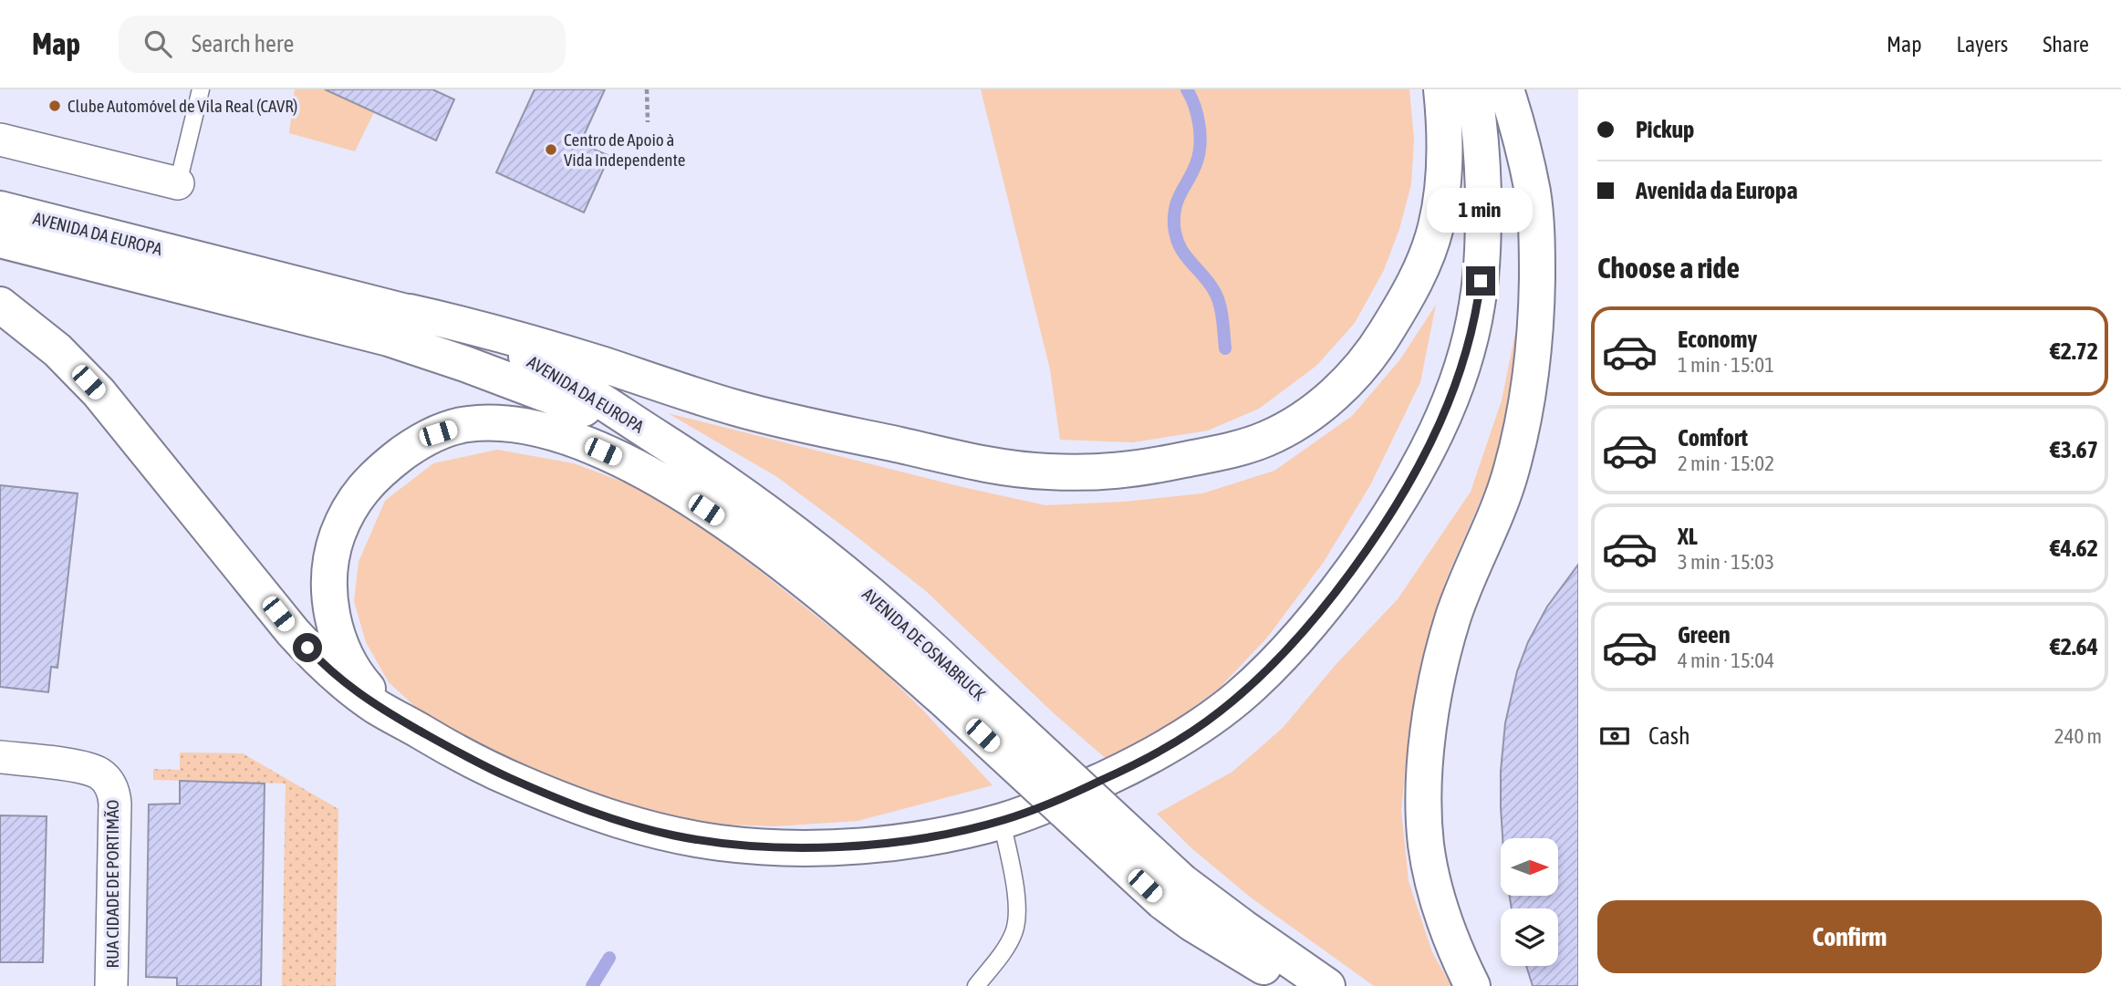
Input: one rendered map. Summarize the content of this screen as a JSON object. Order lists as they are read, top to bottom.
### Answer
{
  "streets": {
    "main road": ["AVENIDA DA EUROPA", "AVENIDA DE OSNABRUCK"],
    "street": ["RUA CIDADE DE PORTIMÃO"]
  },
  "crossings": [
    ["AVENIDA DA EUROPA", "AVENIDA DE OSNABRUCK"]
  ],
  "places": ["Clube Automóvel de Vila Real (CAVR)", "Centro de Apoio à Vida Independente"],
  "north": "right",
  "page": {
    "header": "Map",
    "search": "Search here",
    "nav": ["Map", "Layers", "Share"],
    "banner": ["Pickup", "Avenida da Europa"],
    "bubble": "1 min",
    "heading": "Choose a ride",
    "list": [
      {
        "name": "Economy",
        "note": "1 min · 15:01",
        "value": "€2.72"
      },
      {
        "name": "Comfort",
        "note": "2 min · 15:02",
        "value": "€3.67"
      },
      {
        "name": "XL",
        "note": "3 min · 15:03",
        "value": "€4.62"
      },
      {
        "name": "Green",
        "note": "4 min · 15:04",
        "value": "€2.64"
      }
    ],
    "pay": ["Cash", "240 m"],
    "buttons": "Confirm"
  }
}
